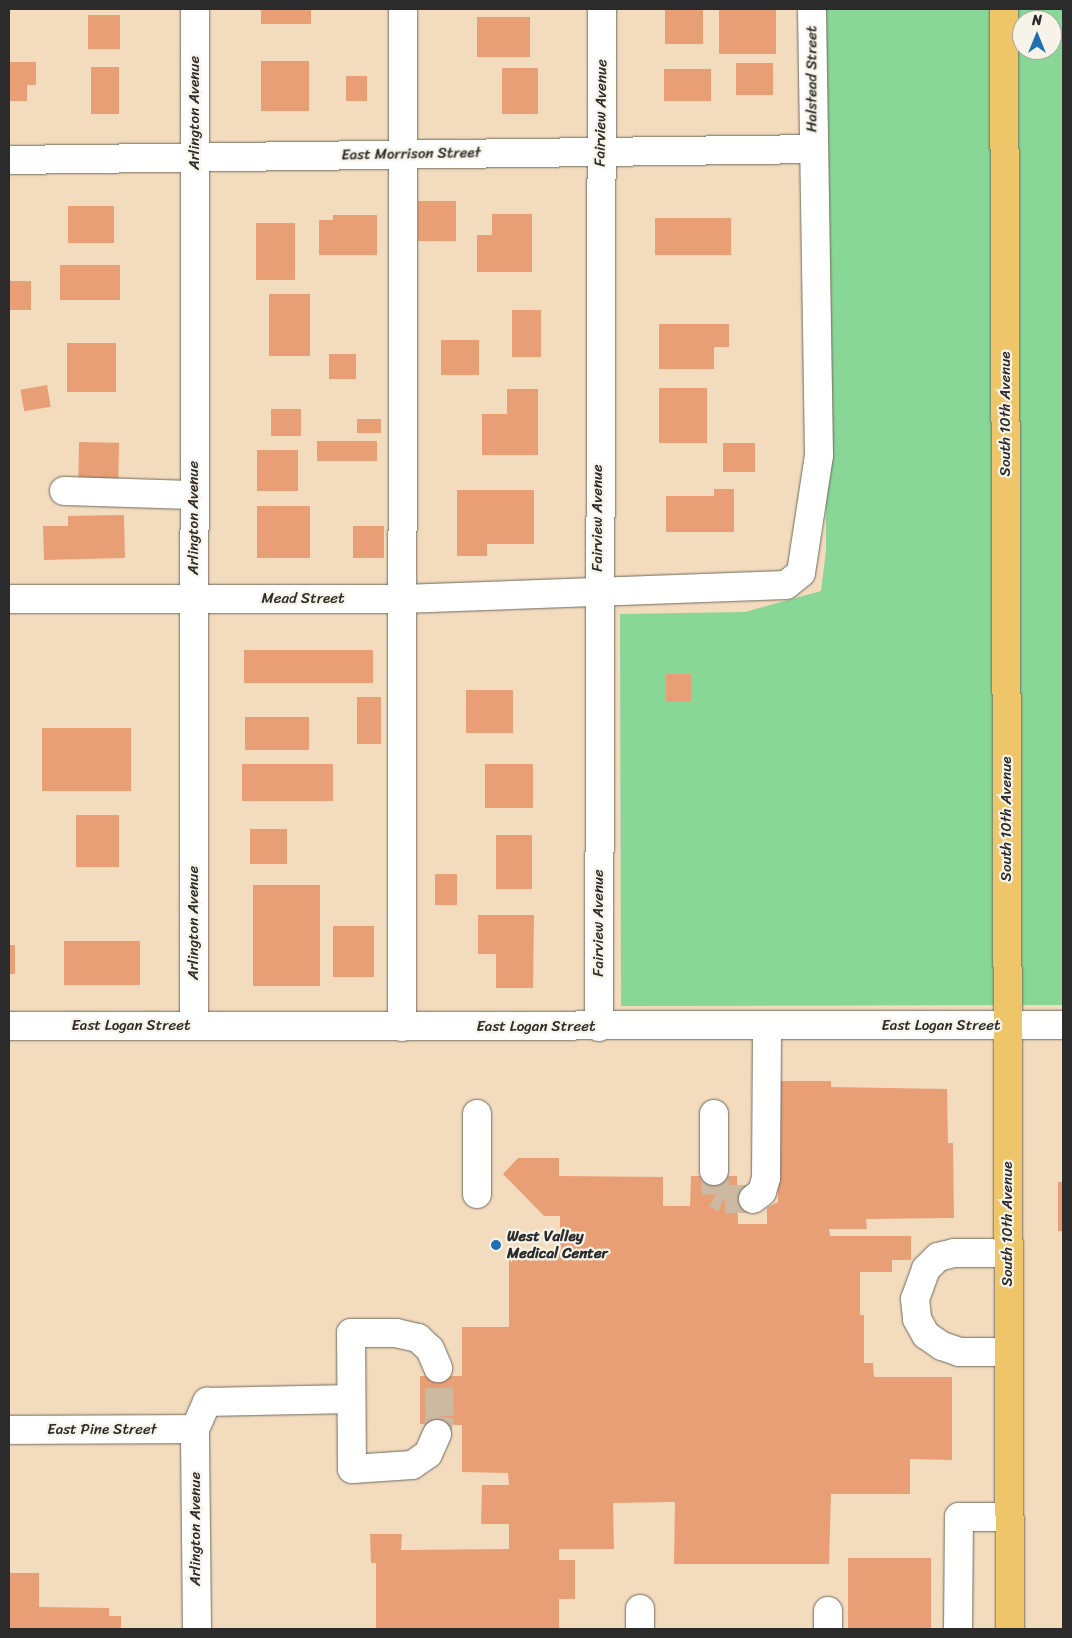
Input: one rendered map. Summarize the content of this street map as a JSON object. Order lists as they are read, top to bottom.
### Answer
{
  "streets": {
    "main road": ["South 10th Avenue"],
    "street": [
      "Halstead Street",
      "Arlington Avenue",
      "Fairview Avenue",
      "East Morrison Street",
      "Mead Street",
      "East Logan Street",
      "East Pine Street"
    ]
  },
  "crossings": [
    ["Halstead Street", "Fairview Avenue"],
    ["Halstead Street", "East Morrison Street"],
    ["Halstead Street", "Mead Street"],
    ["Arlington Avenue", "East Morrison Street"],
    ["Arlington Avenue", "Mead Street"],
    ["Arlington Avenue", "East Logan Street"],
    ["Arlington Avenue", "East Pine Street"],
    ["Fairview Avenue", "East Morrison Street"],
    ["Fairview Avenue", "Mead Street"],
    ["Fairview Avenue", "East Logan Street"],
    ["South 10th Avenue", "East Logan Street"]
  ],
  "places": ["West Valley Medical Center"],
  "north": "top"
}
